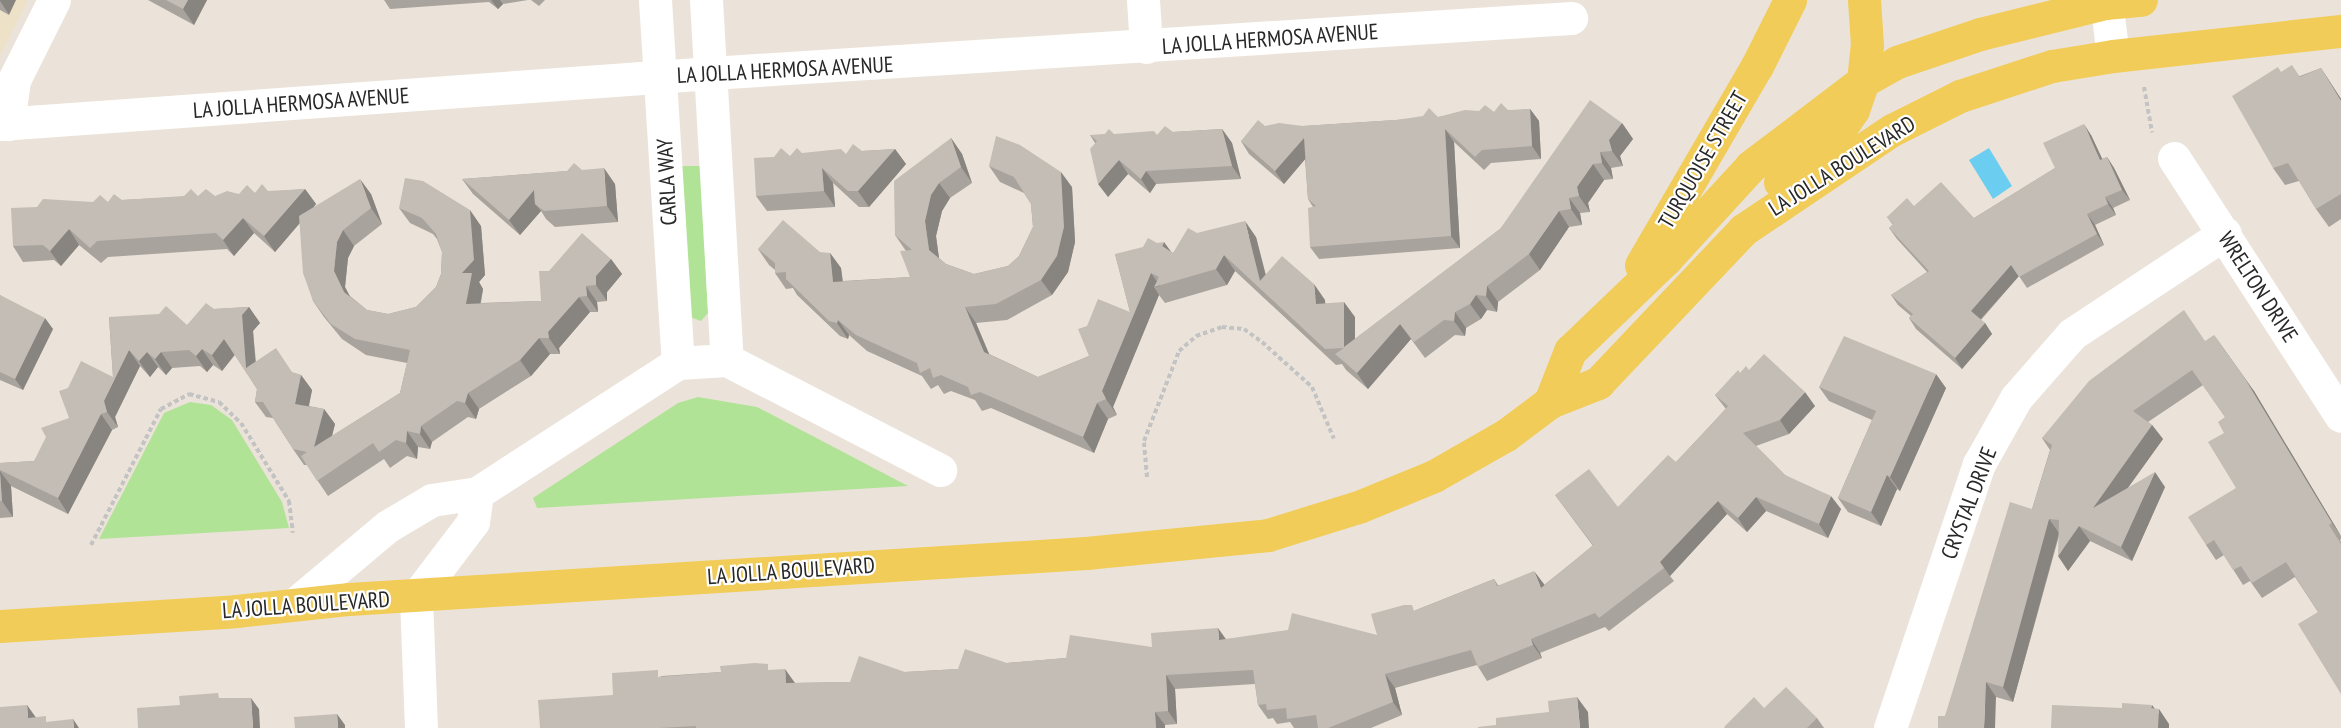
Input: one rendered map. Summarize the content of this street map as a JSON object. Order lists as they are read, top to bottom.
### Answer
{
  "streets": {
    "main road": ["TURQUOISE STREET", "LA JOLLA BOULEVARD"],
    "street": [
      "LA JOLLA HERMOSA AVENUE",
      "CARLA WAY",
      "WRELTON DRIVE",
      "CRYSTAL DRIVE"
    ]
  },
  "crossings": [
    ["LA JOLLA HERMOSA AVENUE", "CARLA WAY"],
    ["TURQUOISE STREET", "LA JOLLA BOULEVARD"],
    ["WRELTON DRIVE", "CRYSTAL DRIVE"]
  ]
}
